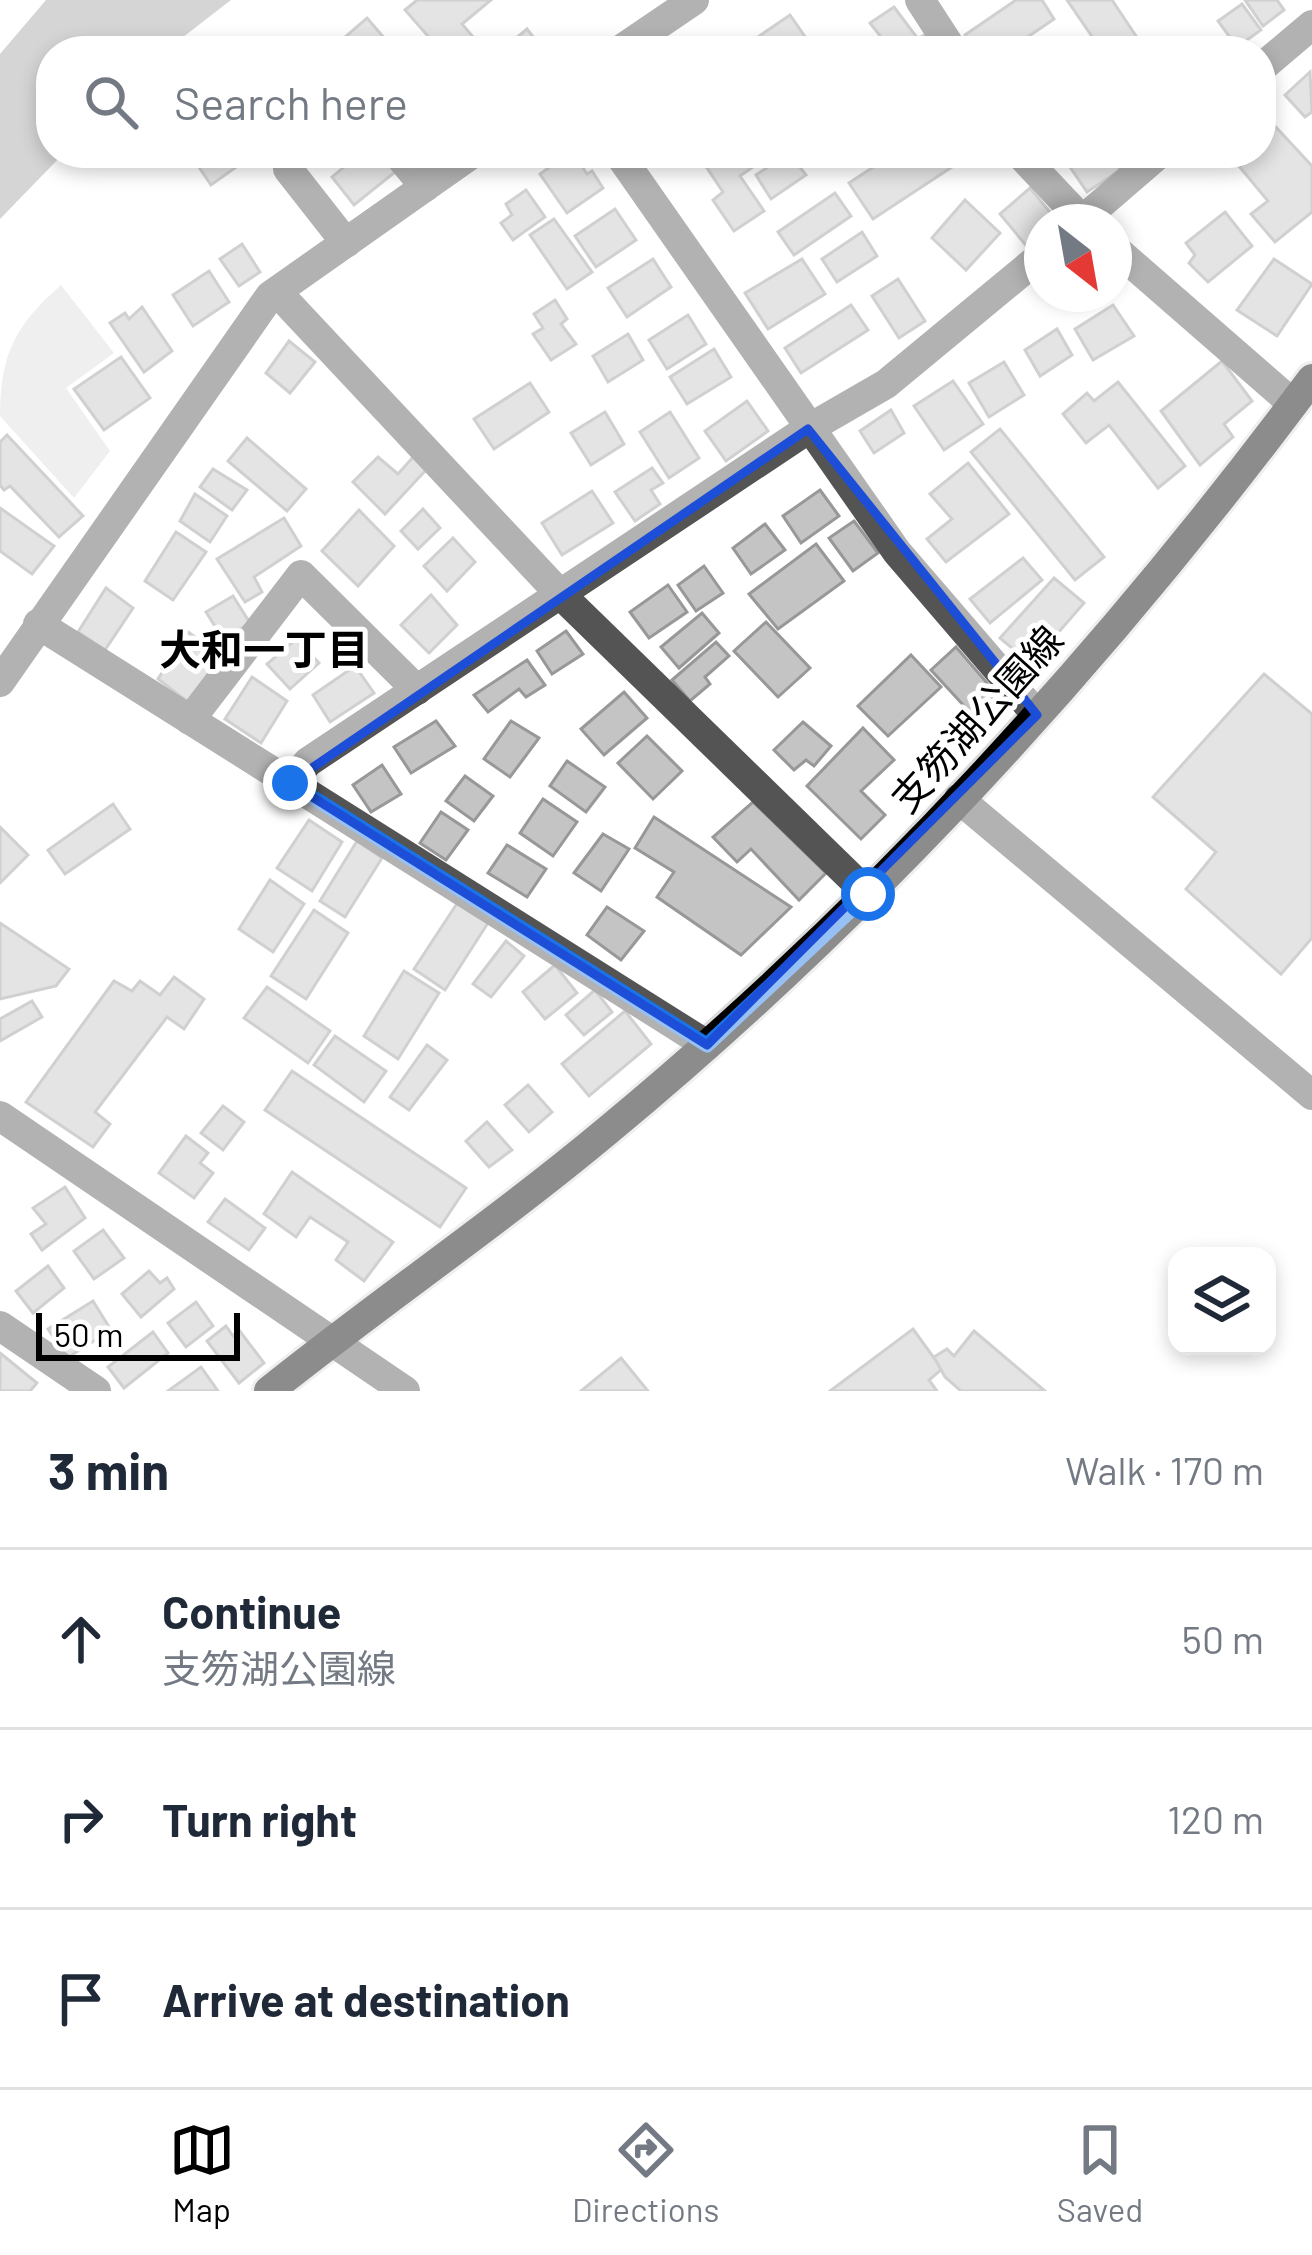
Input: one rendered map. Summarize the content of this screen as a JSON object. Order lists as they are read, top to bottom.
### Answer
{
  "streets": {
    "main road": ["支笏湖公園線"]
  },
  "districts": ["大和一丁目"],
  "scale_bar": "50 m",
  "north": "bottom right",
  "page": {
    "search": "Search here",
    "scale": "50 m",
    "heading": ["3 min", "Walk · 170 m"],
    "list": [
      ["Continue", "支笏湖公園線", "50 m"],
      ["Turn right", "120 m"],
      "Arrive at destination"
    ],
    "nav": ["Map", "Directions", "Saved"]
  }
}
